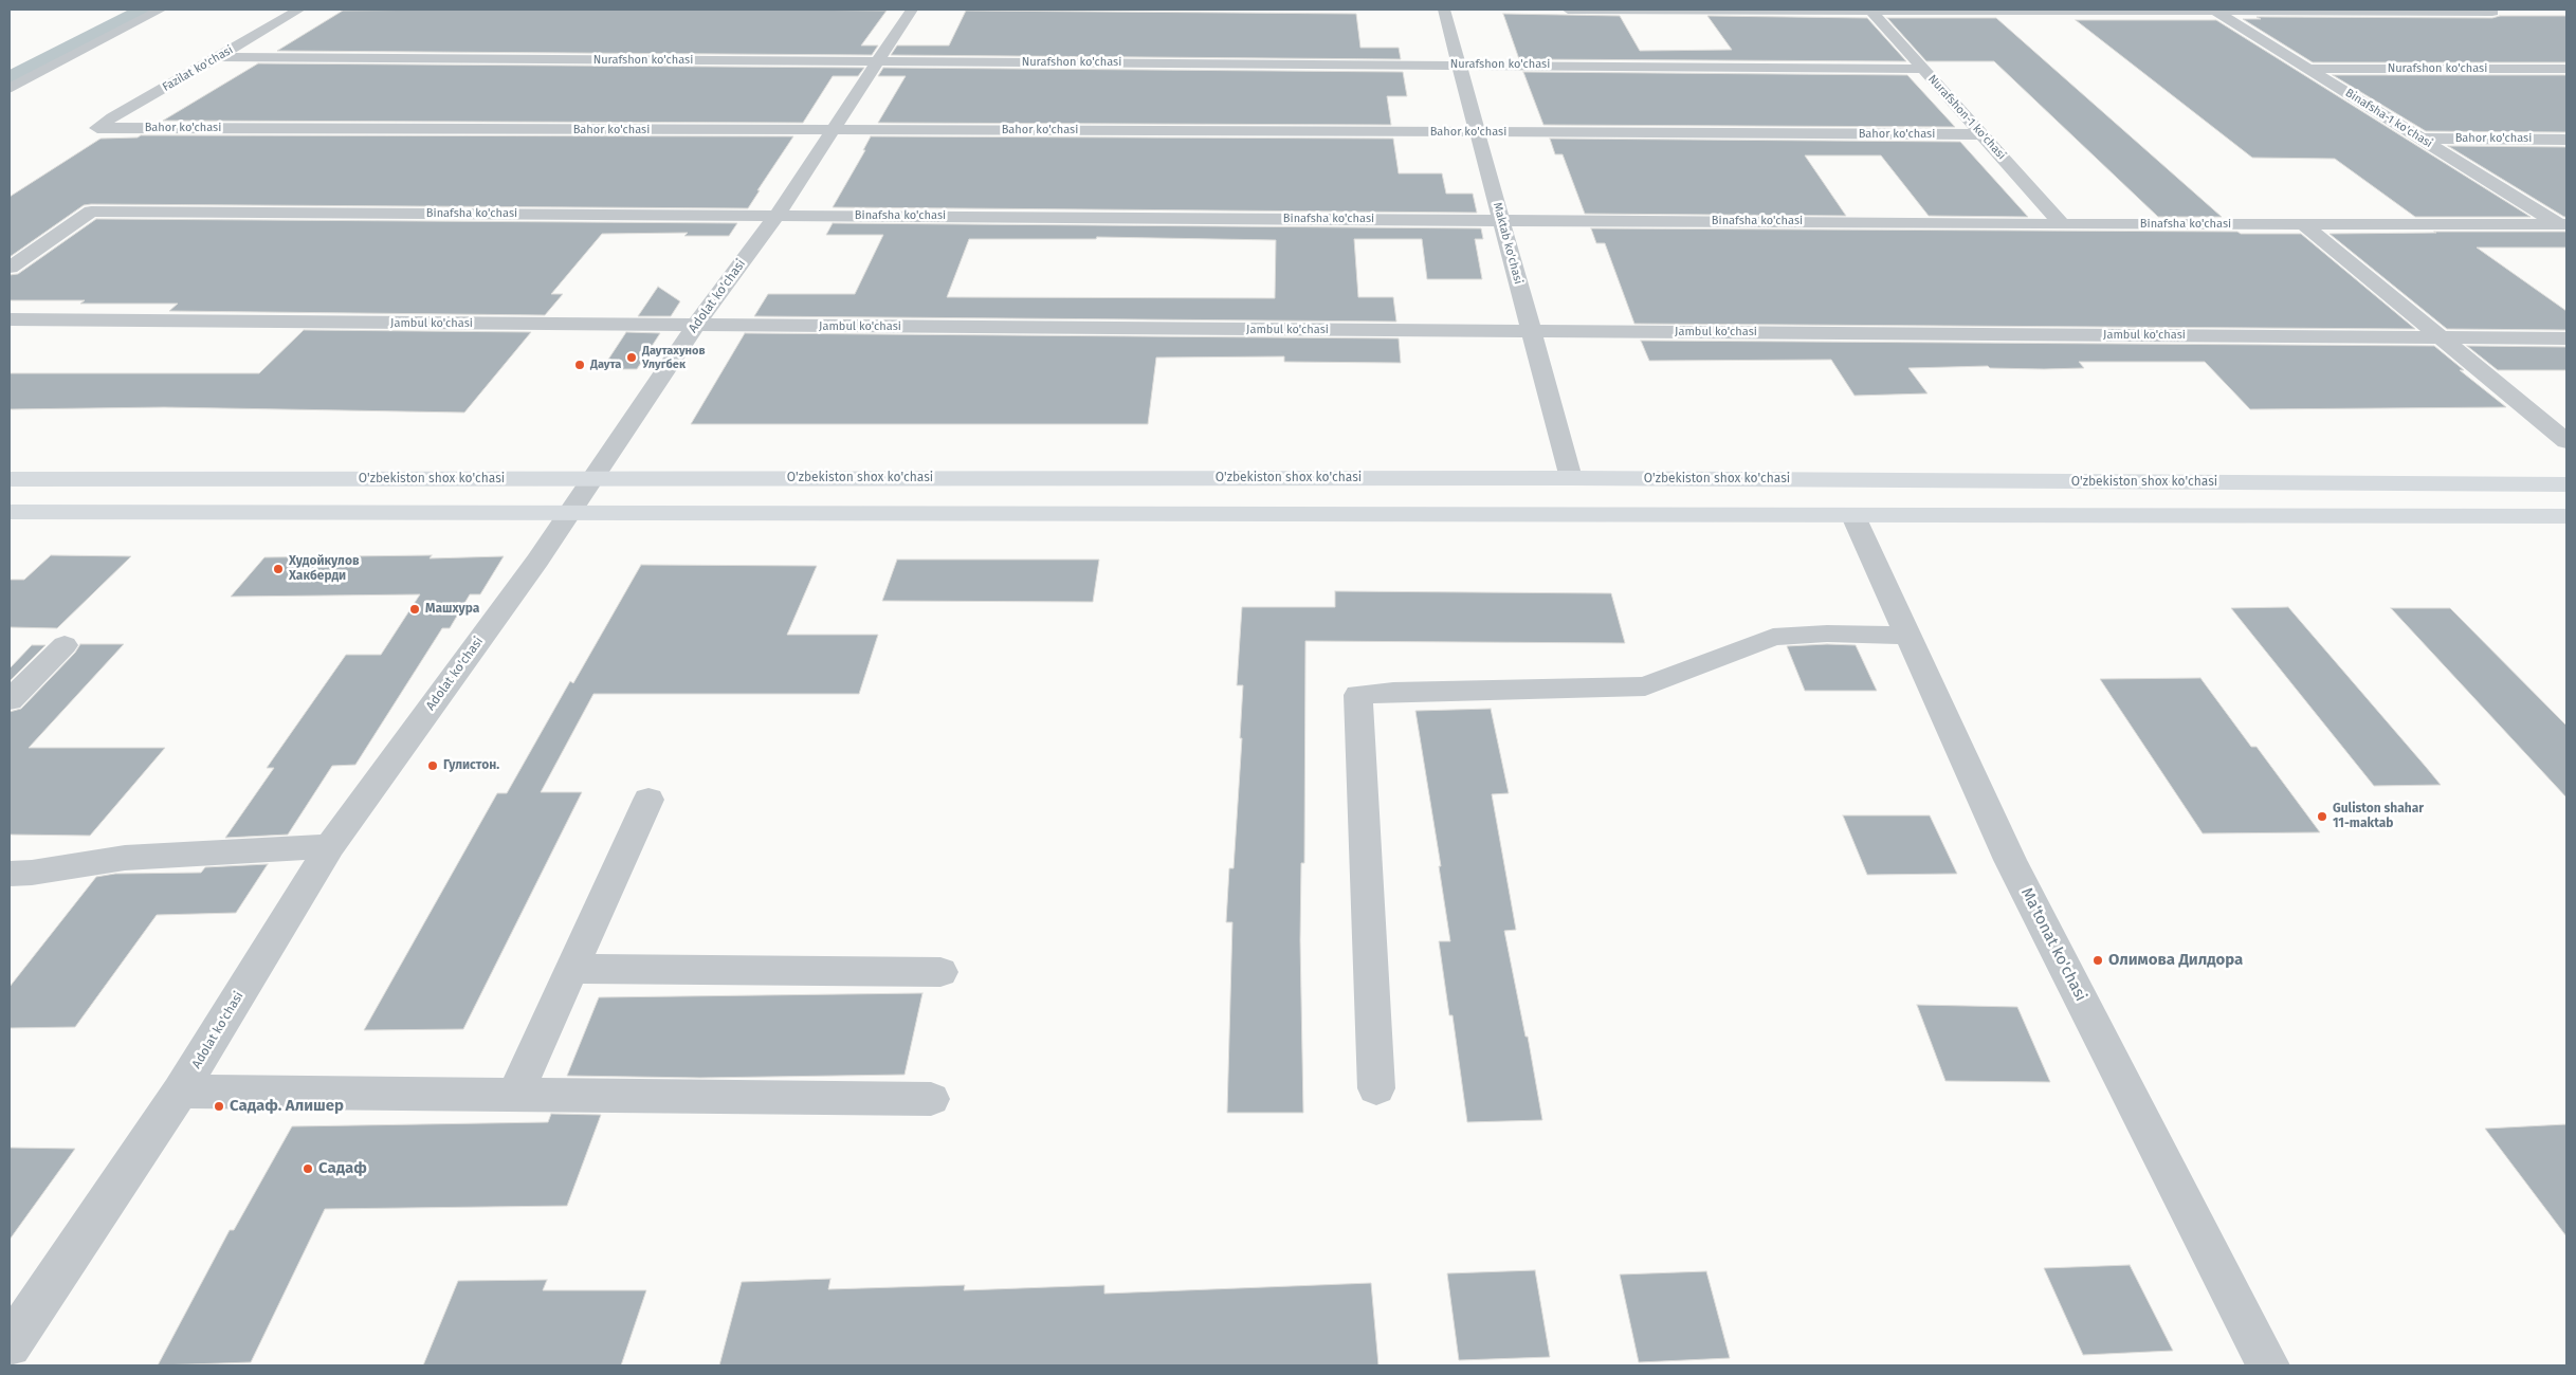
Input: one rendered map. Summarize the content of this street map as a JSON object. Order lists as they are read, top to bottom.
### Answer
{
  "streets": {
    "main road": ["O'zbekiston shox ko'chasi"],
    "street": [
      "Nurafshon ko'chasi",
      "Fazilat ko'chasi",
      "Nurafshon-1 ko'chasi",
      "Binafsha-1 ko'chasi",
      "Bahor ko'chasi",
      "Binafsha ko'chasi",
      "Maktab ko'chasi",
      "Adolat ko'chasi",
      "Jambul ko'chasi",
      "Ma'tonat ko'chasi"
    ]
  },
  "crossings": [
    ["Nurafshon ko'chasi", "Fazilat ko'chasi"],
    ["Nurafshon ko'chasi", "Nurafshon-1 ko'chasi"],
    ["Nurafshon ko'chasi", "Binafsha-1 ko'chasi"],
    ["Nurafshon ko'chasi", "Maktab ko'chasi"],
    ["Nurafshon ko'chasi", "Adolat ko'chasi"],
    ["Fazilat ko'chasi", "Bahor ko'chasi"],
    ["Nurafshon-1 ko'chasi", "Bahor ko'chasi"],
    ["Nurafshon-1 ko'chasi", "Binafsha ko'chasi"],
    ["Binafsha-1 ko'chasi", "Bahor ko'chasi"],
    ["Binafsha-1 ko'chasi", "Binafsha ko'chasi"],
    ["Bahor ko'chasi", "Maktab ko'chasi"],
    ["Bahor ko'chasi", "Adolat ko'chasi"],
    ["Binafsha ko'chasi", "Maktab ko'chasi"],
    ["Binafsha ko'chasi", "Adolat ko'chasi"],
    ["Maktab ko'chasi", "Jambul ko'chasi"],
    ["Maktab ko'chasi", "O'zbekiston shox ko'chasi"],
    ["Adolat ko'chasi", "Jambul ko'chasi"],
    ["Adolat ko'chasi", "O'zbekiston shox ko'chasi"]
  ],
  "places": [
    "Даутахунов Улугбек",
    "Даута",
    "Худойкулов Хакберди",
    "Машхура",
    "Гулистон.",
    "Guliston shahar 11-maktab",
    "Олимова Дилдора",
    "Садаф. Алишер",
    "Садаф"
  ]
}
